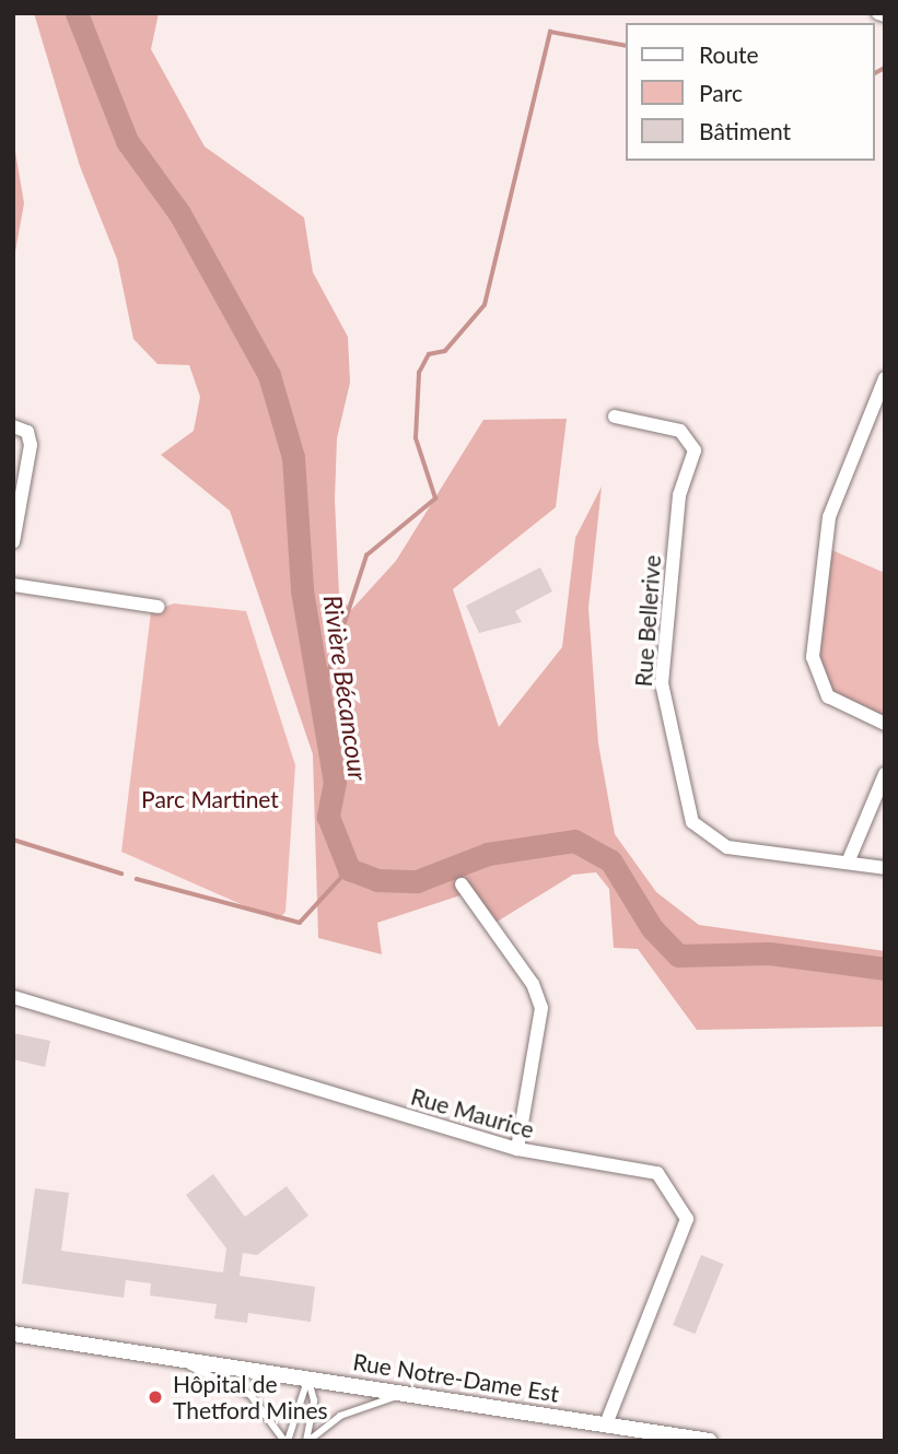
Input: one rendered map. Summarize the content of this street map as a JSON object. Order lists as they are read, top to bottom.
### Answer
{
  "streets": {
    "street": ["Rue Bellerive", "Rue Maurice", "Rue Notre-Dame Est"]
  },
  "crossings": [
    ["Rue Maurice", "Rue Notre-Dame Est"]
  ],
  "water": ["Rivière Bécancour"],
  "parks": ["Parc Martinet"],
  "places": ["Hôpital de Thetford Mines"],
  "legend": ["Route", "Parc", "Bâtiment"]
}
